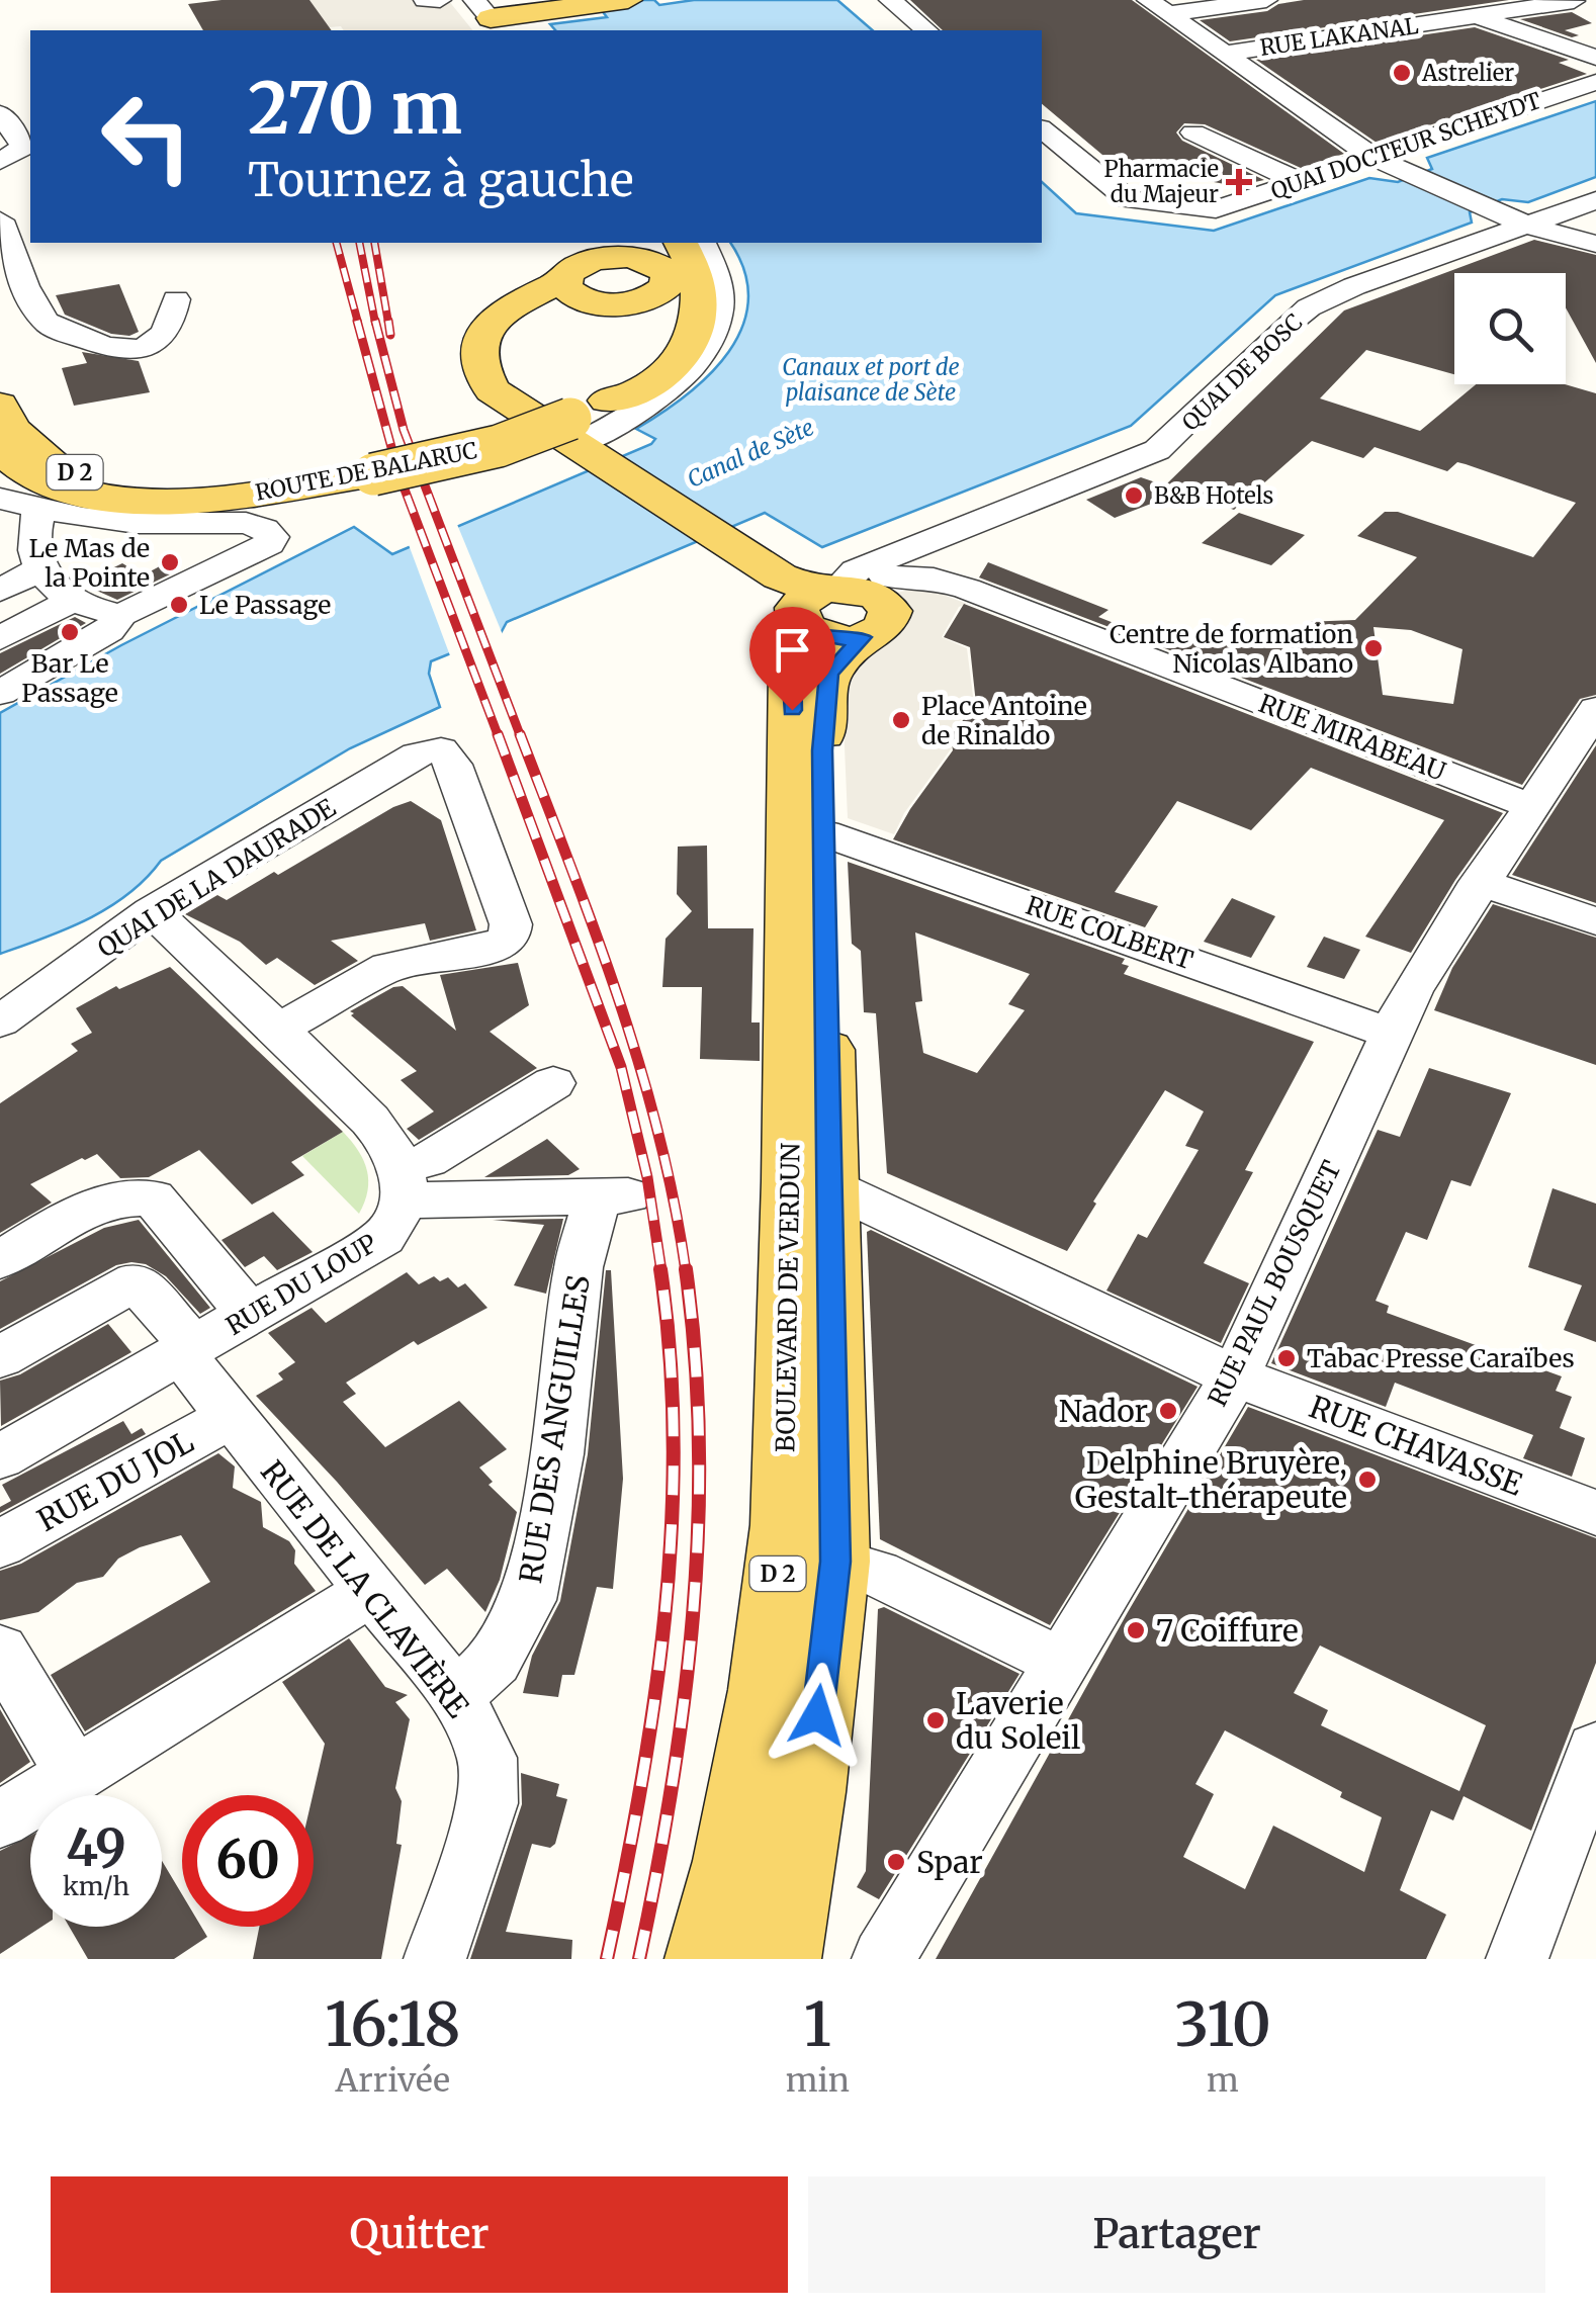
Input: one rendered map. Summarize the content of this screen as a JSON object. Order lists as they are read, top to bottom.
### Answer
{
  "streets": {
    "main road": ["ROUTE DE BALARUC", "D 2", "BOULEVARD DE VERDUN"],
    "street": [
      "RUE LAKANAL",
      "QUAI DOCTEUR SCHEYDT",
      "QUAI DE BOSC",
      "RUE MIRABEAU",
      "QUAI DE LA DAURADE",
      "RUE COLBERT",
      "RUE PAUL BOUSQUET",
      "RUE DU LOUP",
      "RUE DES ANGUILLES",
      "RUE CHAVASSE",
      "RUE DU JOL",
      "RUE DE LA CLAVIÈRE"
    ]
  },
  "crossings": [
    ["QUAI DE BOSC", "RUE MIRABEAU"],
    ["QUAI DE BOSC", "BOULEVARD DE VERDUN"],
    ["ROUTE DE BALARUC", "D 2"],
    ["RUE MIRABEAU", "RUE PAUL BOUSQUET"],
    ["RUE MIRABEAU", "BOULEVARD DE VERDUN"],
    ["RUE COLBERT", "RUE PAUL BOUSQUET"],
    ["RUE COLBERT", "BOULEVARD DE VERDUN"],
    ["RUE PAUL BOUSQUET", "RUE CHAVASSE"],
    ["RUE DU LOUP", "RUE DES ANGUILLES"],
    ["RUE DU LOUP", "RUE DE LA CLAVIÈRE"],
    ["BOULEVARD DE VERDUN", "RUE CHAVASSE"],
    ["RUE DES ANGUILLES", "RUE DE LA CLAVIÈRE"],
    ["RUE DU JOL", "RUE DE LA CLAVIÈRE"]
  ],
  "water": ["Canaux et port de plaisance de Sète", "Canal de Sète"],
  "places": {
    "other": [
      "Astrelier",
      "B&B Hotels",
      "Le Mas de la Pointe",
      "Le Passage",
      "Bar Le Passage",
      "Centre de formation Nicolas Albano",
      "Place Antoine de Rinaldo",
      "Tabac Presse Caraïbes",
      "Nador",
      "Delphine Bruyère, Gestalt-thérapeute",
      "7 Coiffure",
      "Laverie du Soleil",
      "Spar"
    ],
    "health": ["Pharmacie du Majeur"]
  },
  "page": {
    "turn": ["270 m", "Tournez à gauche"],
    "speed": "49 km/h",
    "limit": "60",
    "eta": [
      "16:18",
      "Arrivée",
      "1",
      "min",
      "310",
      "m"
    ],
    "buttons": ["Quitter", "Partager"]
  }
}
